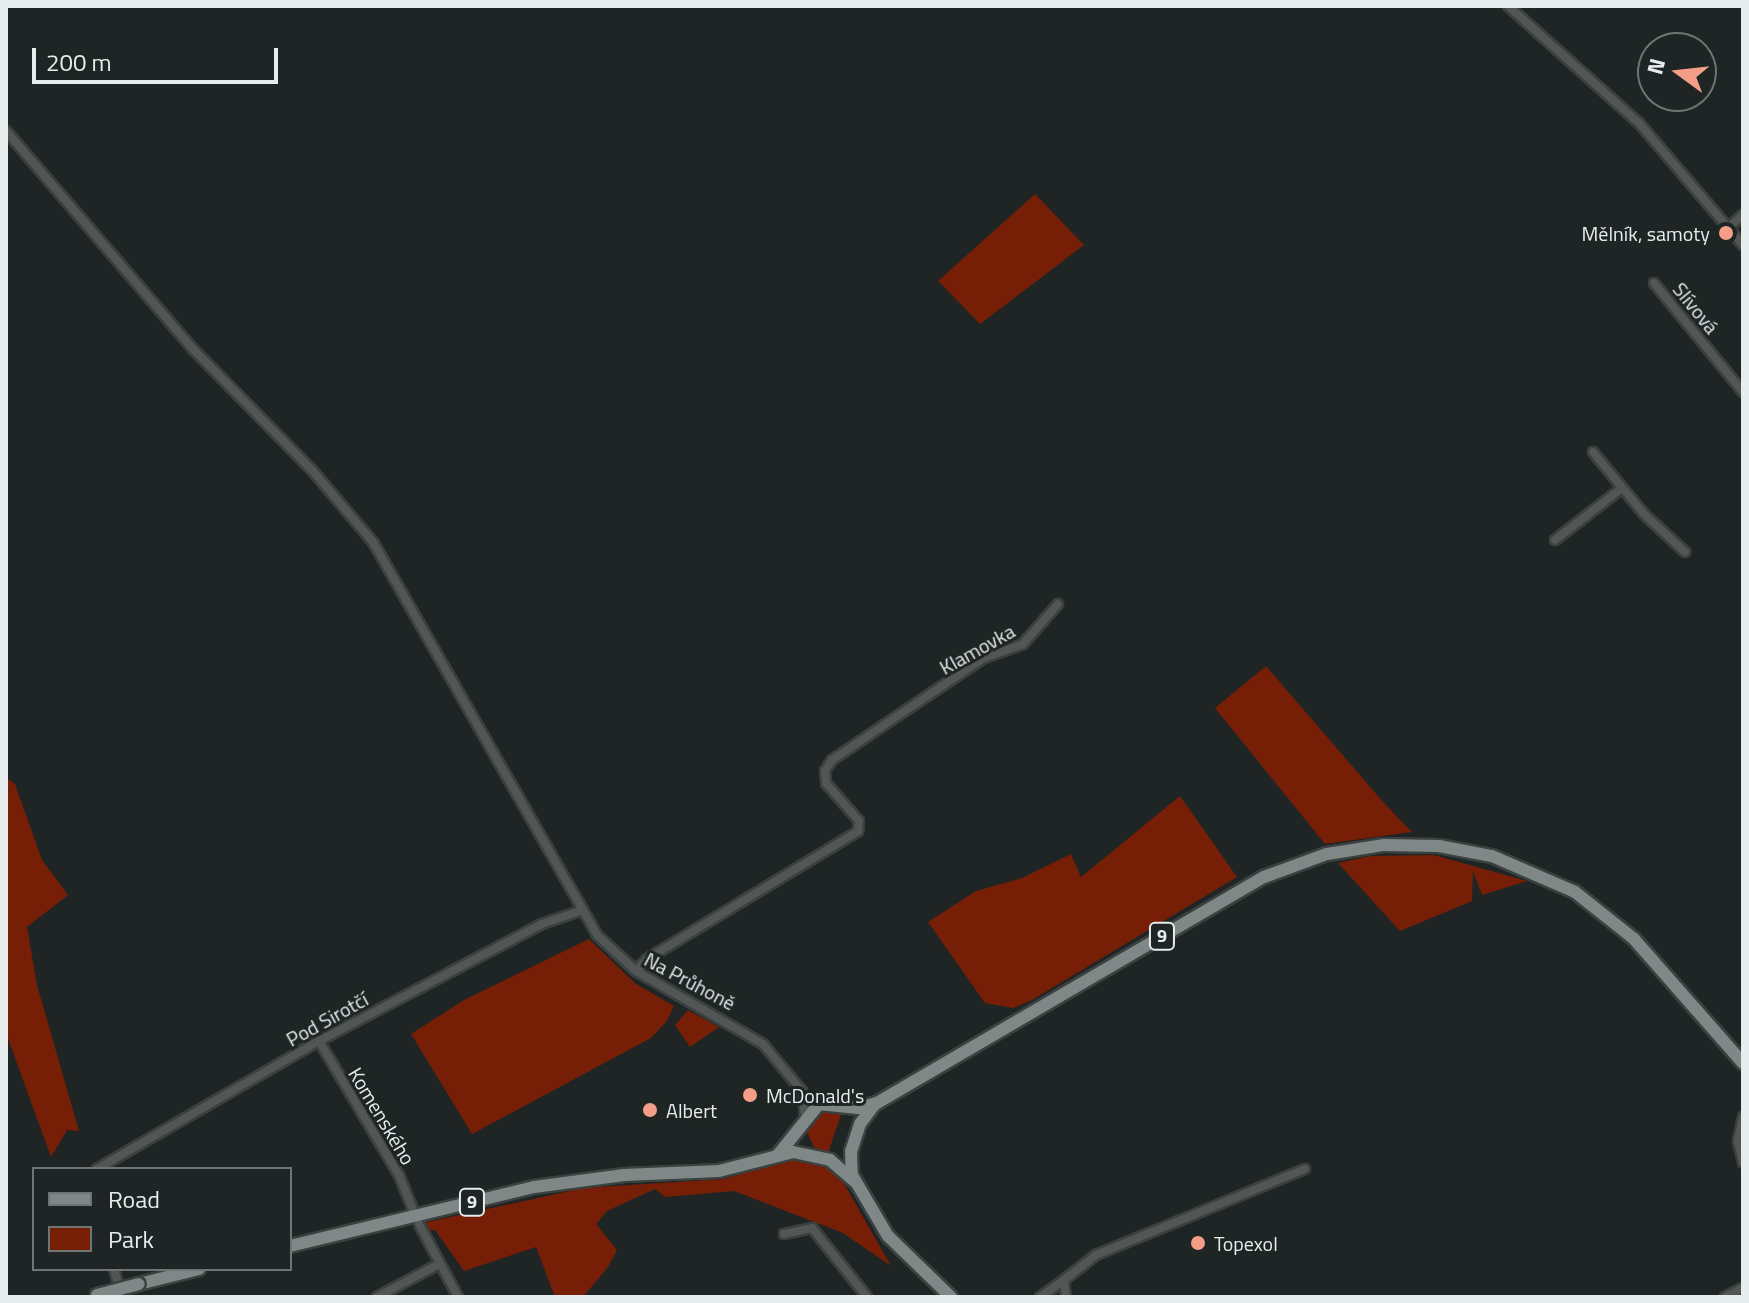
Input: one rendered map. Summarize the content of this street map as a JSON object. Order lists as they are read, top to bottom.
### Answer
{
  "streets": {
    "main road": ["9"],
    "street": [
      "Slívová",
      "Klamovka",
      "Na Průhoně",
      "Pod Sirotčí",
      "Komenského"
    ]
  },
  "crossings": [
    ["Klamovka", "Na Průhoně"],
    ["9", "Na Průhoně"],
    ["Na Průhoně", "Pod Sirotčí"],
    ["Pod Sirotčí", "Komenského"]
  ],
  "places": [
    "Mělník, samoty",
    "McDonald's",
    "Albert",
    "Topexol"
  ],
  "legend": ["Road", "Park"],
  "scale_bar": "200 m",
  "north": "left"
}
